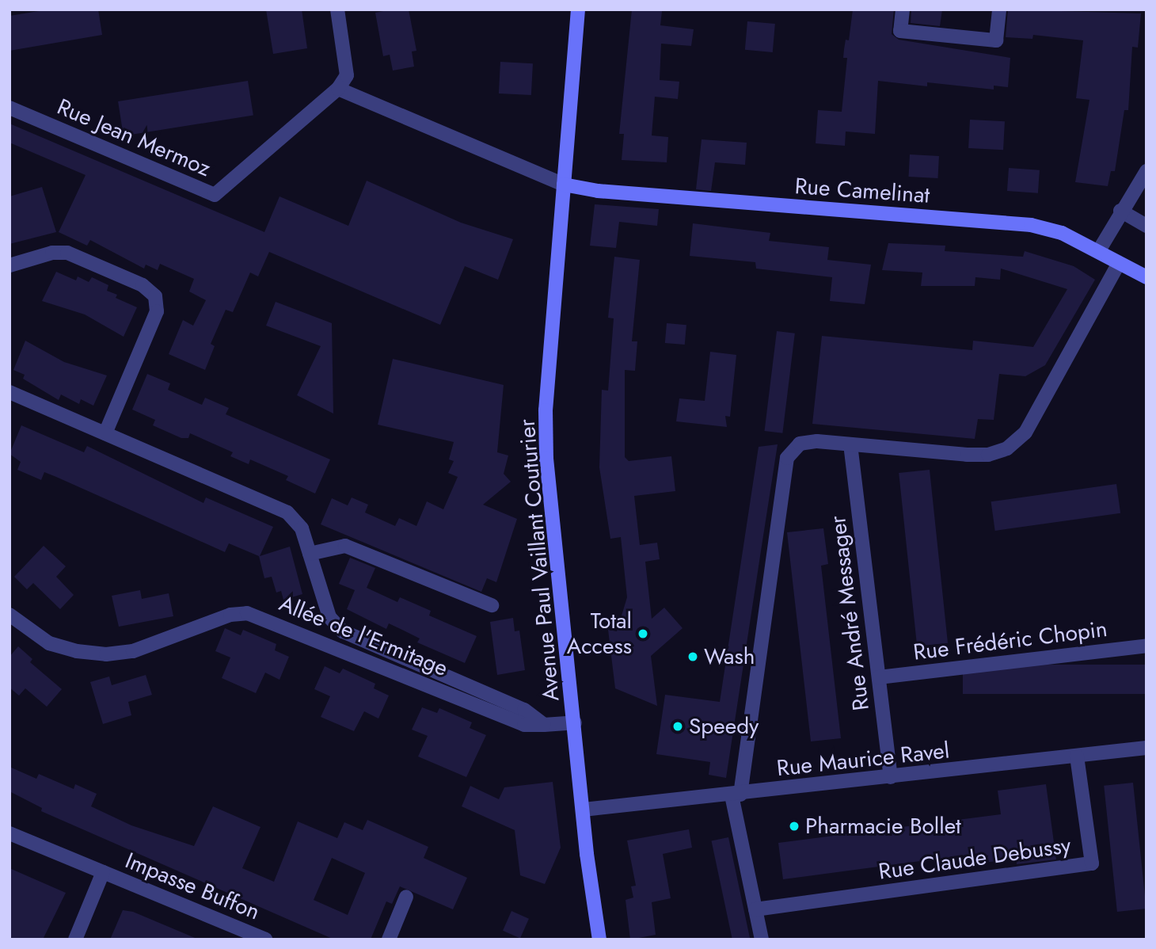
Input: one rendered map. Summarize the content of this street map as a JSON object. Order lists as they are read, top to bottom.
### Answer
{
  "streets": {
    "street": [
      "Rue Jean Mermoz",
      "Rue Camelinat",
      "Avenue Paul Vaillant Couturier",
      "Rue André Messager",
      "Allée de l'Ermitage",
      "Rue Frédéric Chopin",
      "Rue Maurice Ravel",
      "Rue Claude Debussy",
      "Impasse Buffon"
    ]
  },
  "crossings": [
    ["Rue Camelinat", "Avenue Paul Vaillant Couturier"],
    ["Avenue Paul Vaillant Couturier", "Allée de l'Ermitage"],
    ["Avenue Paul Vaillant Couturier", "Rue Maurice Ravel"],
    ["Rue André Messager", "Rue Frédéric Chopin"],
    ["Rue André Messager", "Rue Maurice Ravel"],
    ["Rue Maurice Ravel", "Rue Claude Debussy"]
  ],
  "places": [
    "Total Access",
    "Wash",
    "Speedy",
    "Pharmacie Bollet"
  ]
}
